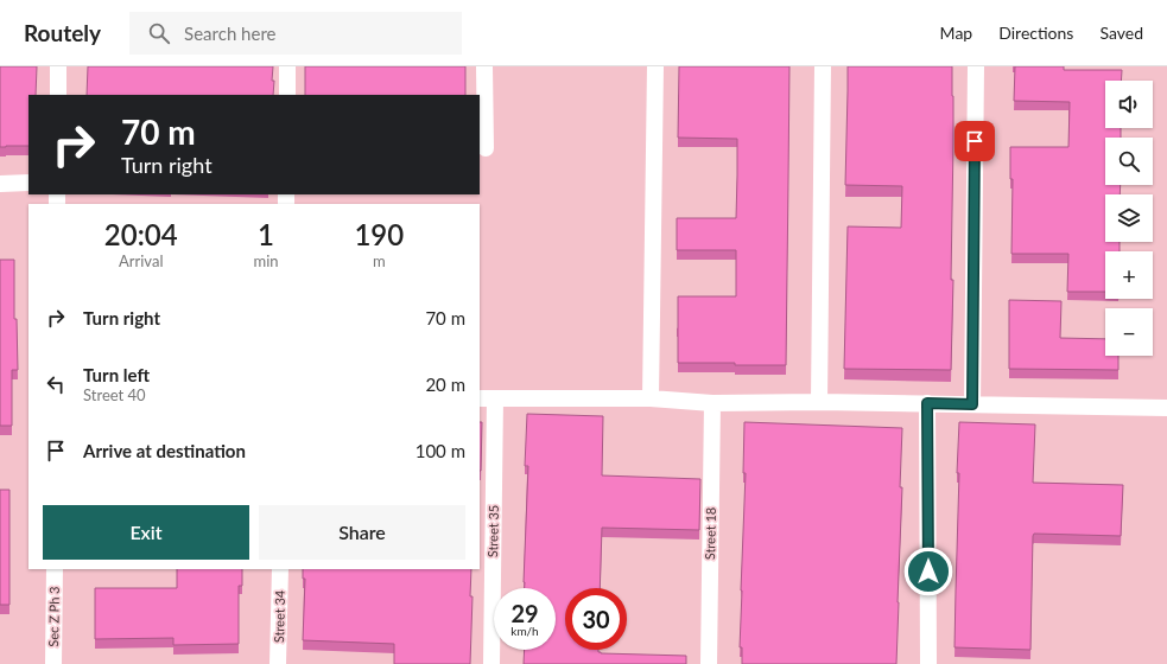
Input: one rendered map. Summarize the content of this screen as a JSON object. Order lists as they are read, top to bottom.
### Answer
{
  "streets": {
    "street": [
      "Street 35",
      "Street 18",
      "Sec Z Ph 3",
      "Street 34"
    ]
  },
  "page": {
    "header": "Routely",
    "search": "Search here",
    "nav": ["Map", "Directions", "Saved"],
    "map_buttons": ["+", "−"],
    "turn": ["70 m", "Turn right"],
    "eta": [
      "20:04",
      "Arrival",
      "1",
      "min",
      "190",
      "m"
    ],
    "list": [
      {
        "name": "Turn right",
        "value": "70 m"
      },
      {
        "name": "Turn left",
        "note": "Street 40",
        "value": "20 m"
      },
      {
        "name": "Arrive at destination",
        "value": "100 m"
      }
    ],
    "buttons": ["Exit", "Share"],
    "speed": "29 km/h",
    "limit": "30"
  }
}
